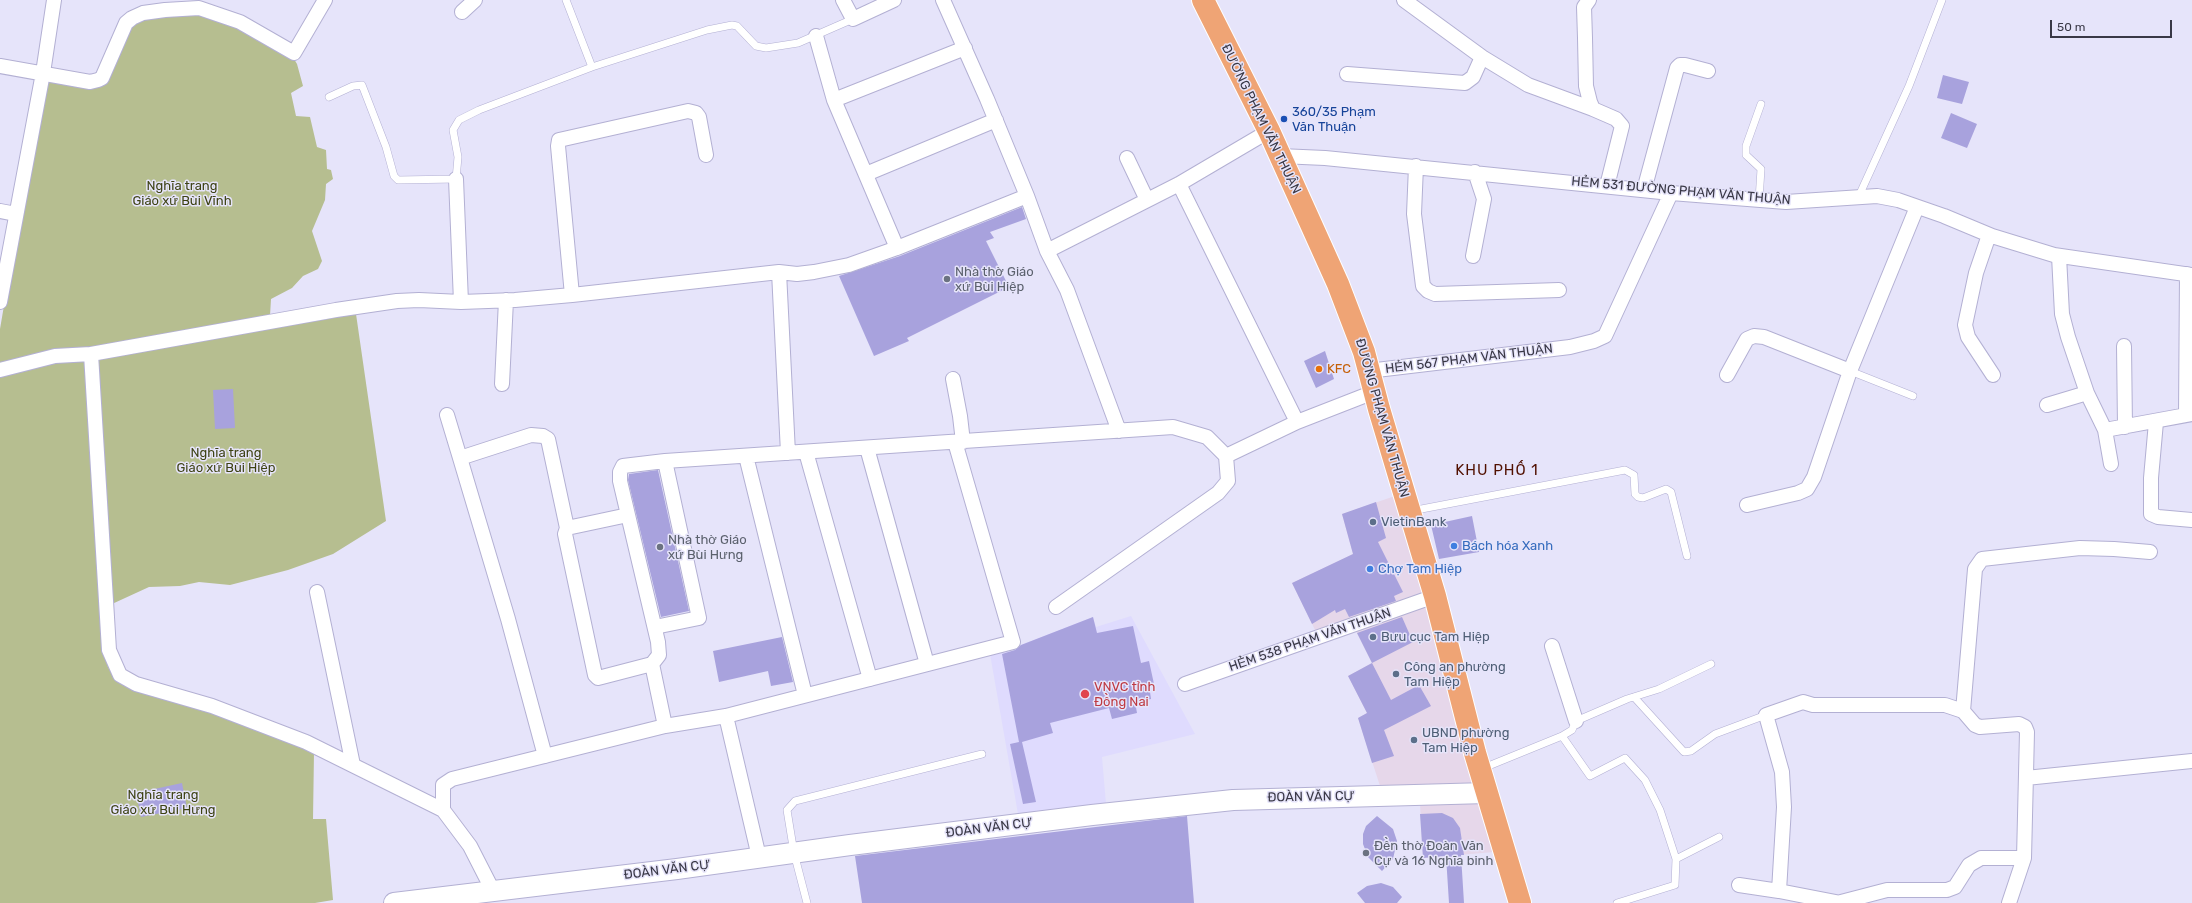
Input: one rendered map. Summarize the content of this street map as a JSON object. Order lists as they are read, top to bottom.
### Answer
{
  "streets": {
    "main road": ["ĐƯỜNG PHẠM VĂN THUẬN"],
    "street": [
      "HẺM 531 ĐƯỜNG PHẠM VĂN THUẬN",
      "HẺM 567 PHẠM VĂN THUẬN",
      "HẺM 538 PHẠM VĂN THUẬN",
      "ĐOÀN VĂN CỰ"
    ]
  },
  "crossings": [
    ["ĐƯỜNG PHẠM VĂN THUẬN", "HẺM 531 ĐƯỜNG PHẠM VĂN THUẬN"],
    ["ĐƯỜNG PHẠM VĂN THUẬN", "HẺM 567 PHẠM VĂN THUẬN"],
    ["ĐƯỜNG PHẠM VĂN THUẬN", "HẺM 538 PHẠM VĂN THUẬN"],
    ["ĐƯỜNG PHẠM VĂN THUẬN", "ĐOÀN VĂN CỰ"],
    ["HẺM 531 ĐƯỜNG PHẠM VĂN THUẬN", "HẺM 567 PHẠM VĂN THUẬN"]
  ],
  "districts": ["KHU PHỐ 1"],
  "parks": ["Nghĩa trang Giáo xứ Bùi Vĩnh", "Nghĩa trang Giáo xứ Bùi Hiệp", "Nghĩa trang Giáo xứ Bùi Hưng"],
  "places": [
    "360/35 Phạm Văn Thuận",
    "Nhà thờ Giáo xứ Bùi Hiệp",
    "KFC",
    "VietinBank",
    "Bách hóa Xanh",
    "Nhà thờ Giáo xứ Bùi Hưng",
    "Chợ Tam Hiệp",
    "Bưu cục Tam Hiệp",
    "Công an phường Tam Hiệp",
    "VNVC tỉnh Đồng Nai",
    "UBND phường Tam Hiệp",
    "Đền thờ Đoàn Văn Cự và 16 Nghĩa binh"
  ],
  "scale_bar": "50 m"
}
